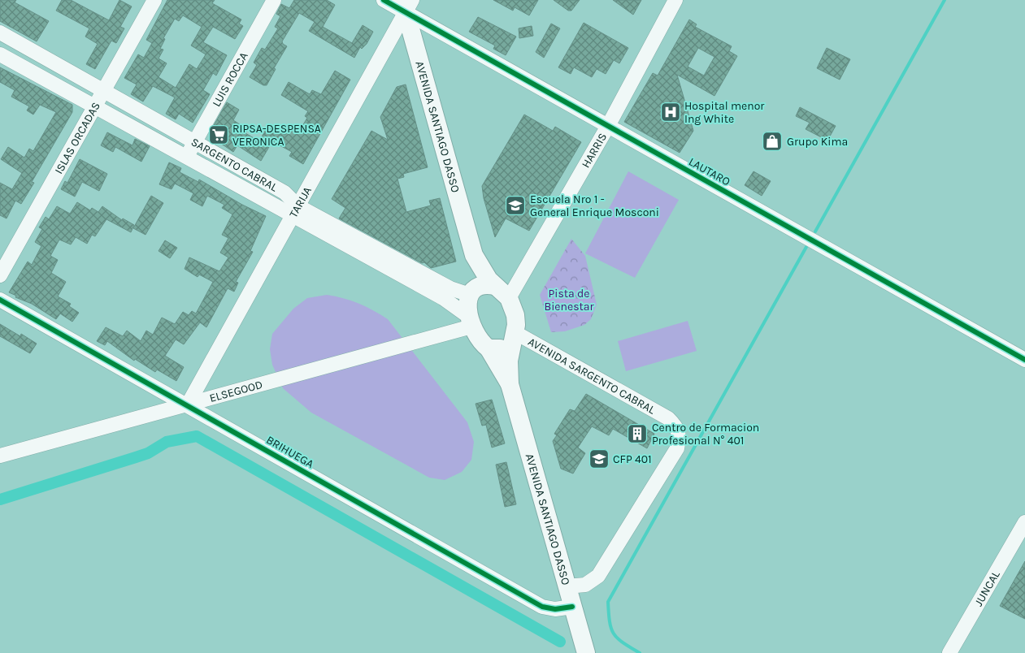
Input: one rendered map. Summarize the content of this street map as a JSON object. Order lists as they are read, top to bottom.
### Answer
{
  "streets": {
    "main road": ["AVENIDA SANTIAGO DASSO"],
    "street": [
      "LUIS ROCCA",
      "ISLAS ORCADAS",
      "HARRIS",
      "SARGENTO CABRAL",
      "LAUTARO",
      "TARIJA",
      "AVENIDA SARGENTO CABRAL",
      "ELSEGOOD",
      "BRIHUEGA",
      "JUNCAL"
    ]
  },
  "crossings": [
    ["LUIS ROCCA", "SARGENTO CABRAL"],
    ["AVENIDA SANTIAGO DASSO", "HARRIS"],
    ["AVENIDA SANTIAGO DASSO", "SARGENTO CABRAL"],
    ["AVENIDA SANTIAGO DASSO", "LAUTARO"],
    ["AVENIDA SANTIAGO DASSO", "TARIJA"],
    ["AVENIDA SANTIAGO DASSO", "AVENIDA SARGENTO CABRAL"],
    ["AVENIDA SANTIAGO DASSO", "ELSEGOOD"],
    ["AVENIDA SANTIAGO DASSO", "BRIHUEGA"],
    ["ISLAS ORCADAS", "SARGENTO CABRAL"],
    ["HARRIS", "SARGENTO CABRAL"],
    ["HARRIS", "LAUTARO"],
    ["HARRIS", "AVENIDA SARGENTO CABRAL"],
    ["HARRIS", "ELSEGOOD"],
    ["SARGENTO CABRAL", "TARIJA"],
    ["SARGENTO CABRAL", "AVENIDA SARGENTO CABRAL"],
    ["SARGENTO CABRAL", "ELSEGOOD"],
    ["LAUTARO", "TARIJA"],
    ["TARIJA", "ELSEGOOD"],
    ["TARIJA", "BRIHUEGA"],
    ["AVENIDA SARGENTO CABRAL", "ELSEGOOD"],
    ["ELSEGOOD", "BRIHUEGA"]
  ],
  "parks": ["Pista de Bienestar"],
  "places": {
    "hospital": ["Hospital menor Ing White"],
    "supermarket": ["RIPSA-DESPENSA VERONICA"],
    "shop": ["Grupo Kima"],
    "school or university": ["Escuela Nro 1 - General Enrique Mosconi", "CFP 401"],
    "building": ["Centro de Formacion Profesional N° 401"]
  }
}
